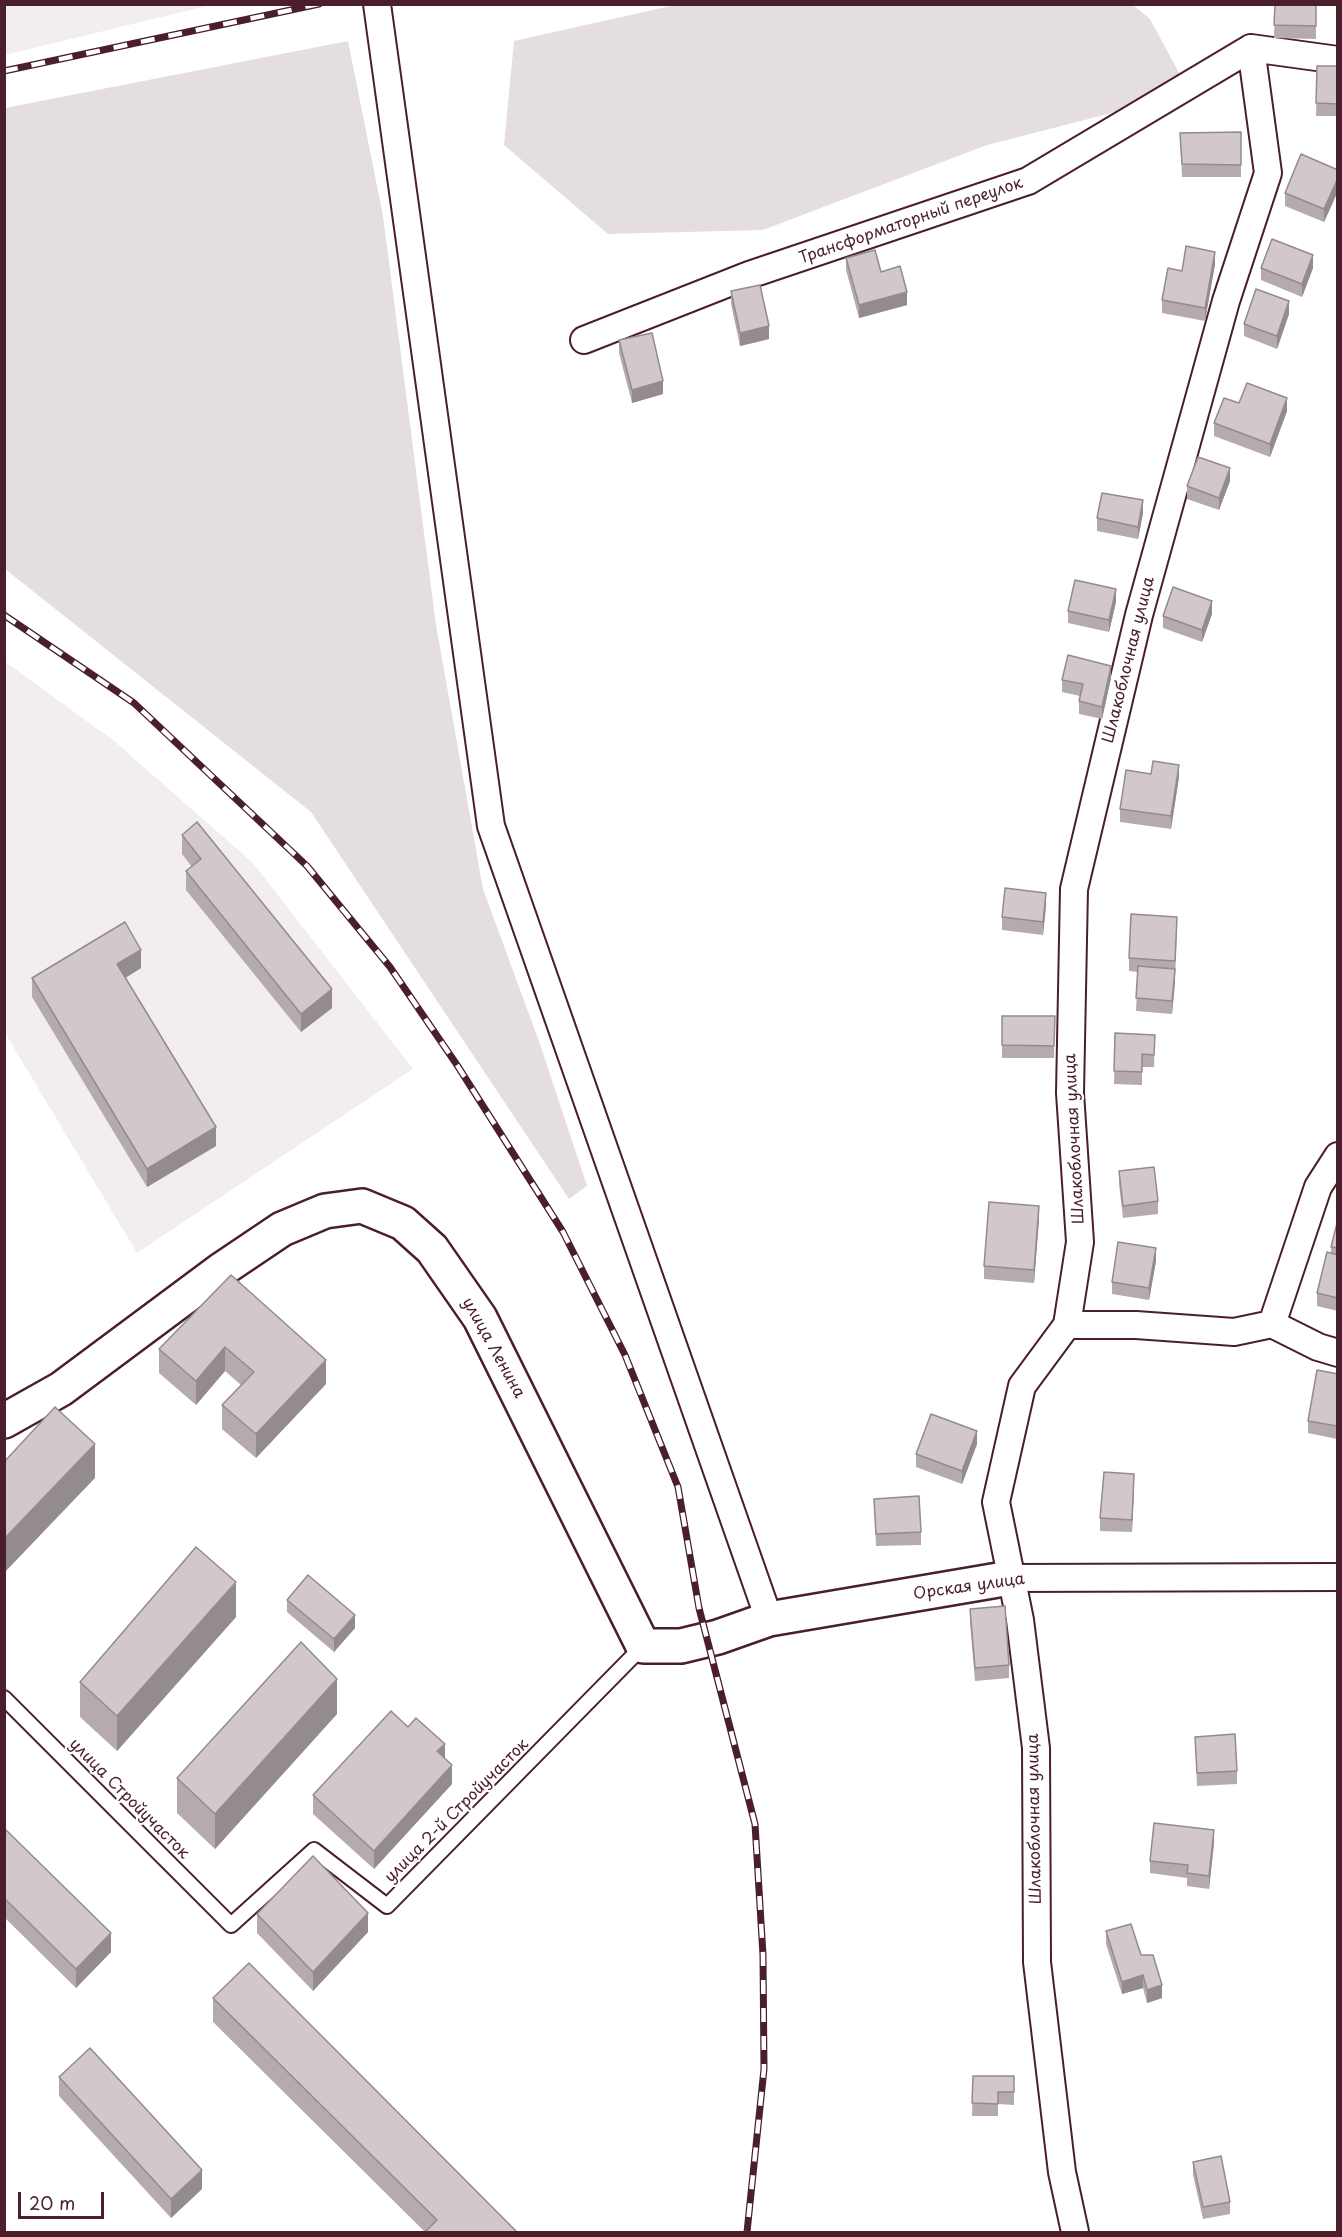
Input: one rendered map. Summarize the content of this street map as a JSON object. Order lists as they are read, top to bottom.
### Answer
{
  "streets": {
    "street": [
      "Трансформаторный переулок",
      "Шлакоблочная улица",
      "улица Ленина",
      "Орская улица"
    ],
    "lane": ["улица Стройучасток", "улица 2-й Стройучасток"]
  },
  "crossings": [
    ["Трансформаторный переулок", "Шлакоблочная улица"],
    ["Шлакоблочная улица", "Орская улица"],
    ["улица Ленина", "Орская улица"],
    ["улица Ленина", "улица 2-й Стройучасток"],
    ["Орская улица", "улица 2-й Стройучасток"],
    ["улица Стройучасток", "улица 2-й Стройучасток"]
  ],
  "scale_bar": "20 m"
}
